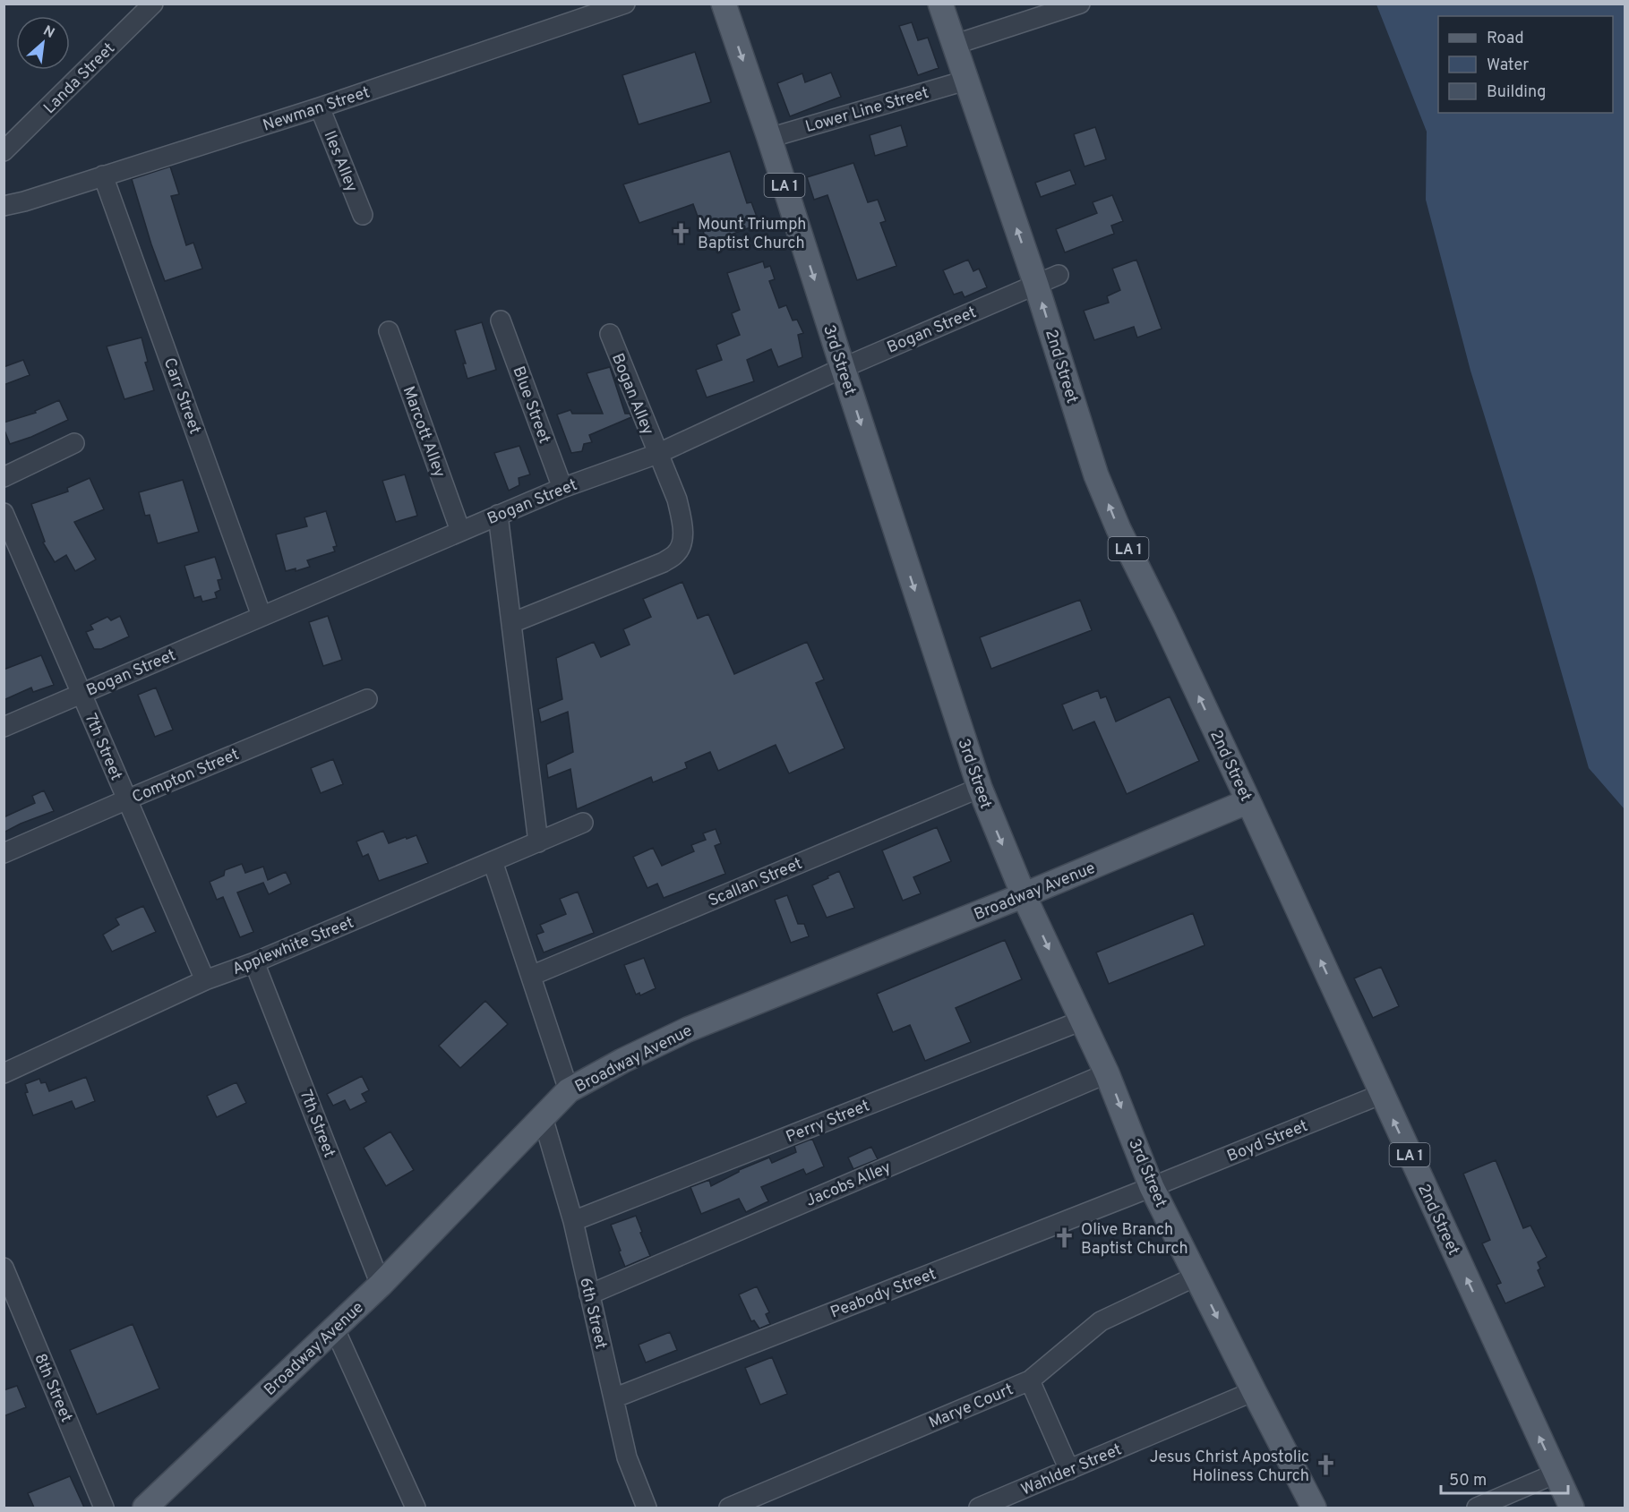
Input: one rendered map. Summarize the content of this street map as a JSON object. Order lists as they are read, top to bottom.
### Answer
{
  "streets": {
    "main road": [
      "LA 1",
      "3rd Street",
      "2nd Street",
      "Broadway Avenue"
    ],
    "street": [
      "Landa Street",
      "Newman Street",
      "Lower Line Street",
      "Iles Alley",
      "Bogan Street",
      "Bogan Alley",
      "Carr Street",
      "Blue Street",
      "Marcott Alley",
      "7th Street",
      "Compton Street",
      "Scallan Street",
      "Applewhite Street",
      "Perry Street",
      "Boyd Street",
      "Jacobs Alley",
      "Peabody Street",
      "6th Street",
      "8th Street",
      "Marye Court",
      "Wahlder Street"
    ]
  },
  "crossings": [
    ["Newman Street", "Iles Alley"],
    ["Newman Street", "Carr Street"],
    ["Lower Line Street", "3rd Street"],
    ["Lower Line Street", "2nd Street"],
    ["Bogan Street", "3rd Street"],
    ["Bogan Street", "2nd Street"],
    ["Bogan Street", "Bogan Alley"],
    ["Bogan Street", "Carr Street"],
    ["Bogan Street", "Blue Street"],
    ["Bogan Street", "Marcott Alley"],
    ["Bogan Street", "7th Street"],
    ["3rd Street", "Scallan Street"],
    ["3rd Street", "Broadway Avenue"],
    ["3rd Street", "Perry Street"],
    ["3rd Street", "Boyd Street"],
    ["3rd Street", "Jacobs Alley"],
    ["3rd Street", "Peabody Street"],
    ["3rd Street", "Marye Court"],
    ["3rd Street", "Wahlder Street"],
    ["2nd Street", "Broadway Avenue"],
    ["2nd Street", "Boyd Street"],
    ["7th Street", "Compton Street"],
    ["7th Street", "Broadway Avenue"],
    ["7th Street", "Applewhite Street"],
    ["Broadway Avenue", "6th Street"],
    ["Perry Street", "6th Street"],
    ["Boyd Street", "Peabody Street"],
    ["Jacobs Alley", "6th Street"],
    ["Peabody Street", "6th Street"]
  ],
  "one_way": ["3rd Street", "2nd Street"],
  "places": {
    "church": ["Mount Triumph Baptist Church", "Olive Branch Baptist Church", "Jesus Christ Apostolic Holiness Church"]
  },
  "legend": ["Road", "Water", "Building"],
  "scale_bar": "50 m",
  "north": "top right"
}
